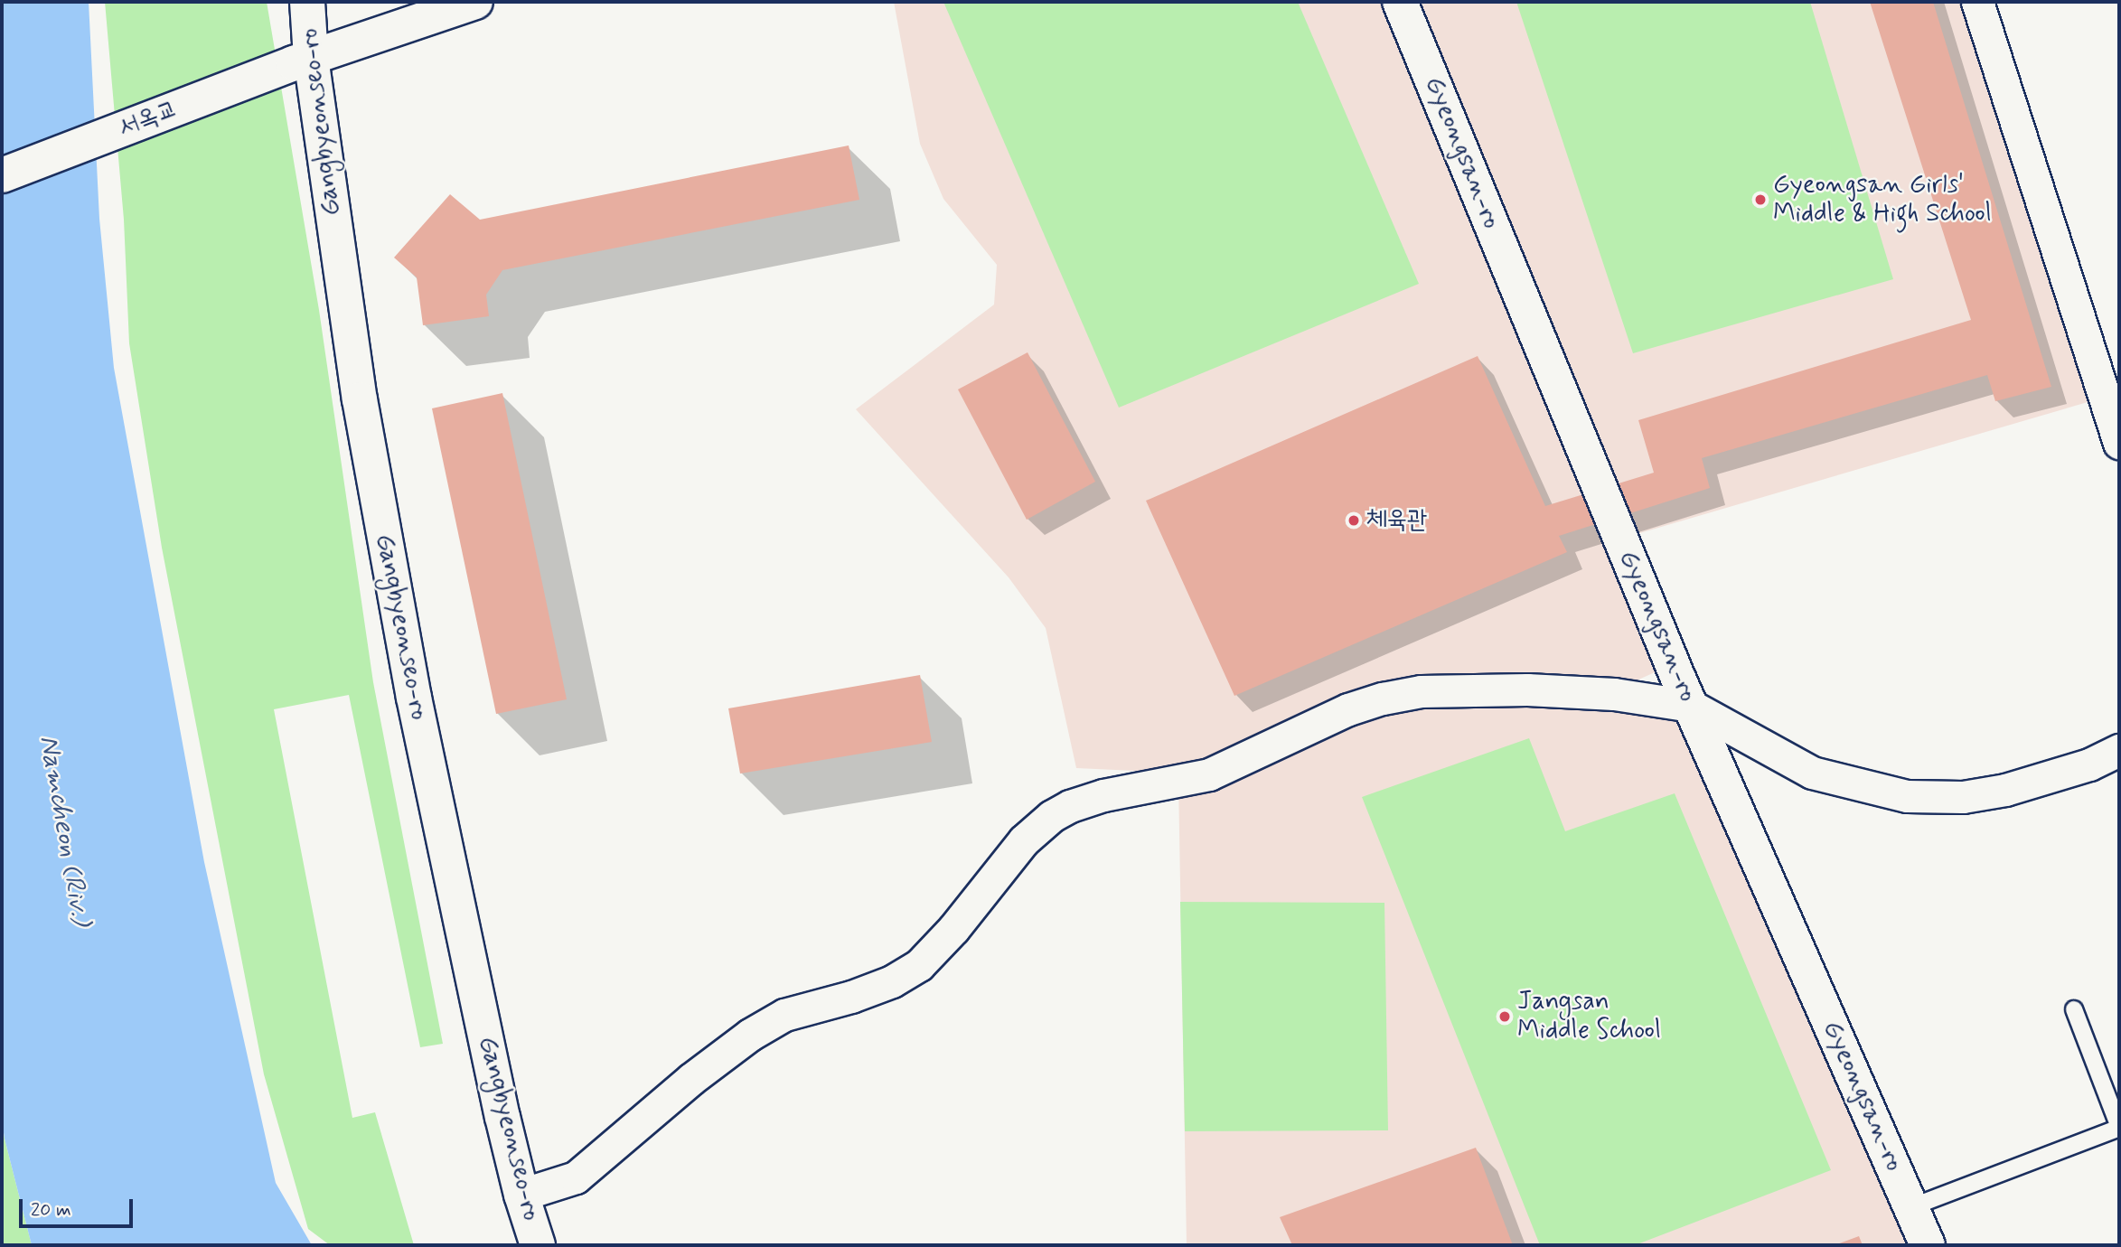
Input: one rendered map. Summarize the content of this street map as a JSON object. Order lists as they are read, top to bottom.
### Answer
{
  "streets": {
    "street": ["서옥교", "Gangbyeonseo-ro", "Gyeongsan-ro"]
  },
  "crossings": [
    ["서옥교", "Gangbyeonseo-ro"]
  ],
  "water": ["Namcheon (Riv.)"],
  "places": ["Gyeongsan Girls' Middle & High School", "체육관", "Jangsan Middle School"],
  "scale_bar": "20 m"
}
